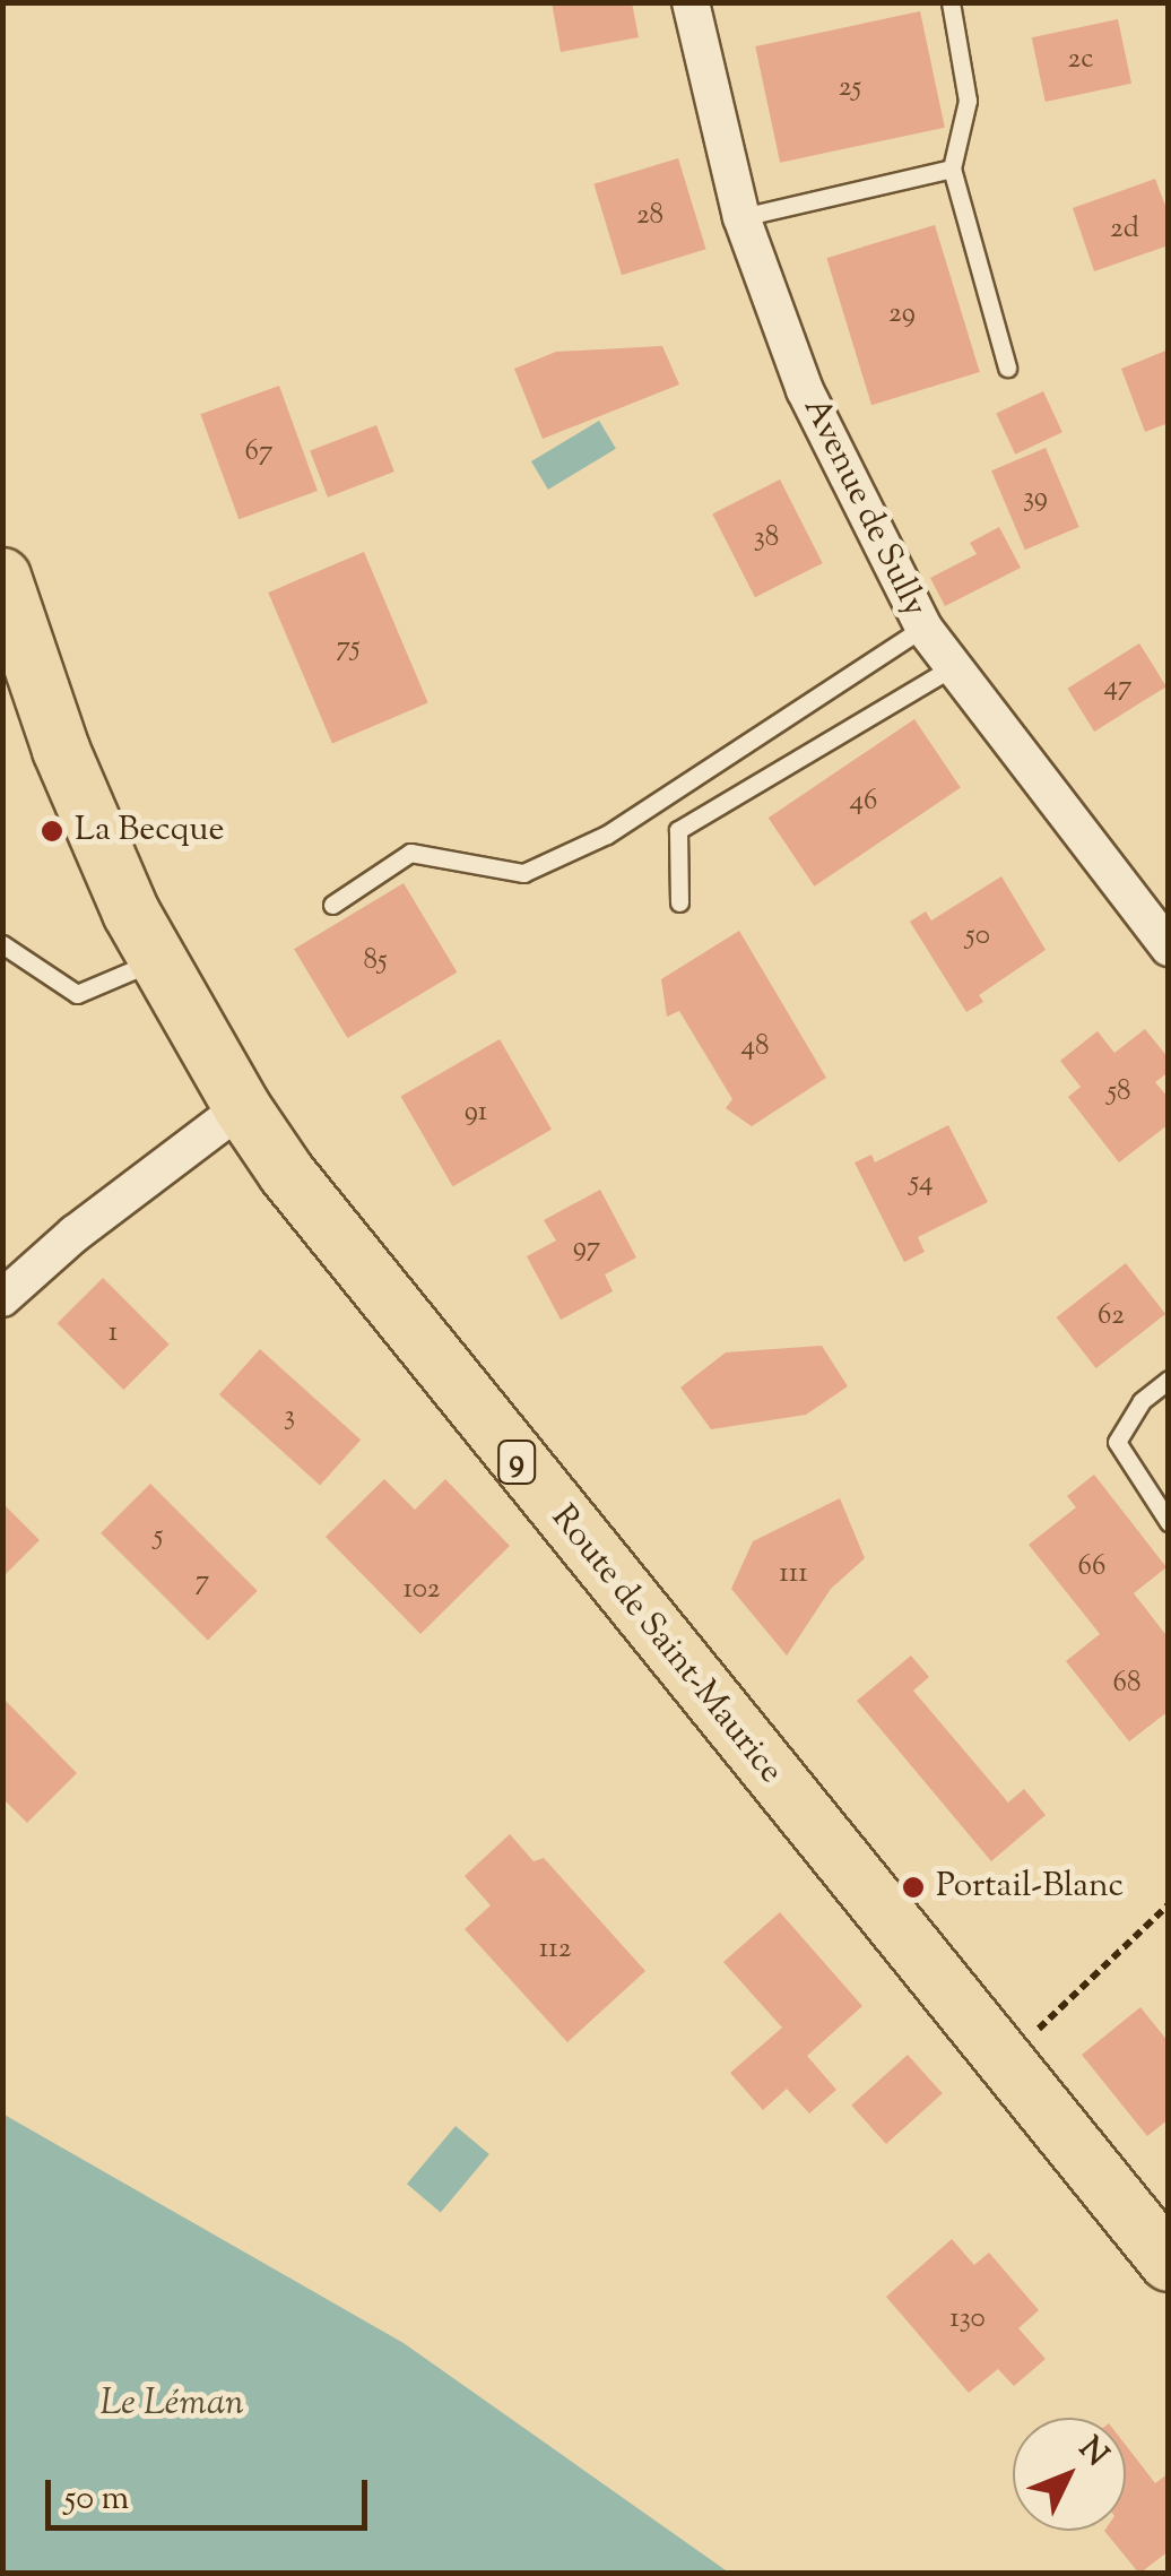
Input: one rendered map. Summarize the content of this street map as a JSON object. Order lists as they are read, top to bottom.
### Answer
{
  "streets": {
    "main road": ["9", "Route de Saint-Maurice"],
    "street": ["Avenue de Sully"]
  },
  "water": ["Le Léman"],
  "places": ["La Becque", "Portail-Blanc"],
  "house_numbers": [
    "2c",
    "25",
    "28",
    "2d",
    "29",
    "67",
    "39",
    "38",
    "75",
    "47",
    "46",
    "50",
    "85",
    "48",
    "58",
    "91",
    "54",
    "97",
    "62",
    "1",
    "3",
    "5",
    "66",
    "111",
    "7",
    "102",
    "68",
    "112",
    "130"
  ],
  "scale_bar": "50 m",
  "north": "top right"
}
